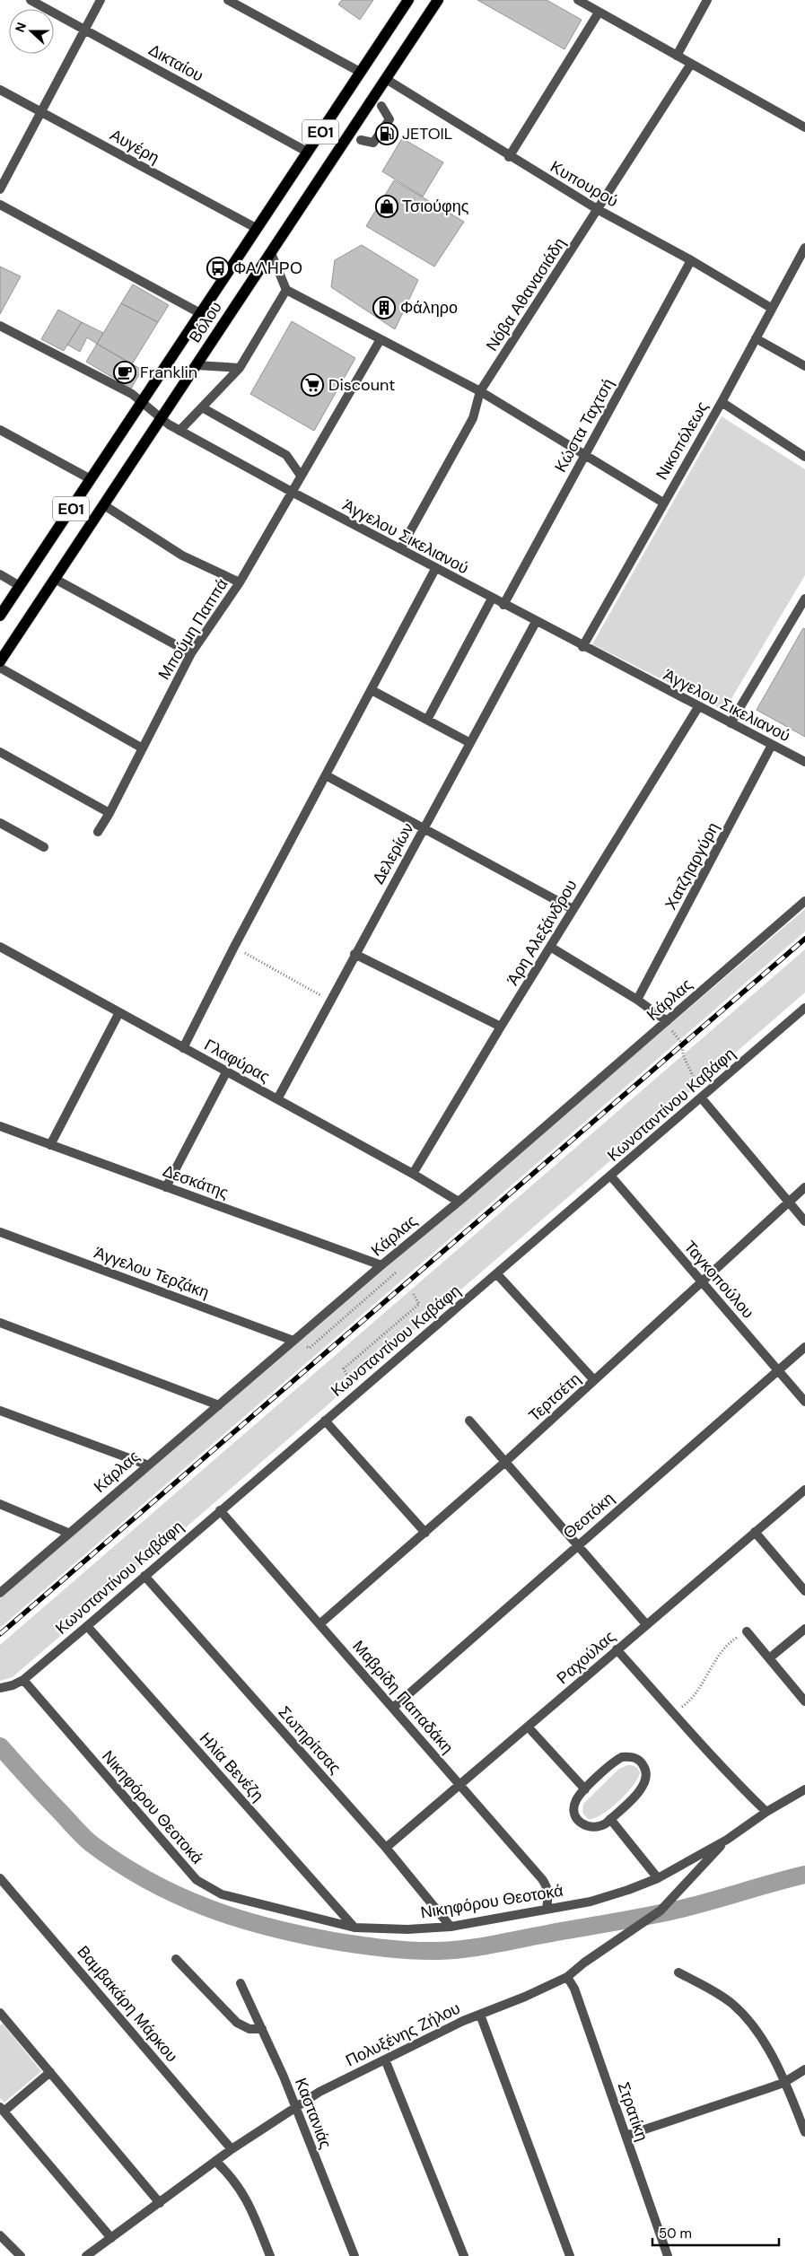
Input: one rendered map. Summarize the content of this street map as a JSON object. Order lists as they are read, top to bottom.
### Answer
{
  "streets": {
    "main road": ["ΕΟ1", "Βόλου"],
    "street": [
      "Δικταίου",
      "Αυγέρη",
      "Κυπουρού",
      "Νόβα Αθανασιάδη",
      "Κώστα Ταχτσή",
      "Νικοπόλεως",
      "Άγγελου Σικελιανού",
      "Μπούμη Παππά",
      "Δελερίων",
      "Χατζηαργύρη",
      "Άρη Αλεξάνδρου",
      "Κάρλας",
      "Γλαφύρας",
      "Κωνσταντίνου Καβάφη",
      "Δεσκάτης",
      "Άγγελου Τερζάκη",
      "Ταγκοπούλου",
      "Τερτσέτη",
      "Θεοτόκη",
      "Ραχούλας",
      "Μαβρίδη Παπαδάκη",
      "Σωτηρίτσας",
      "Ηλία Βενέζη",
      "Νικηφόρου Θεοτοκά",
      "Βαμβακάρη Μάρκου",
      "Πολυξένης Ζήλου",
      "Στρατίκη",
      "Καστανιάς"
    ]
  },
  "crossings": [
    ["Δικταίου", "Βόλου"],
    ["Αυγέρη", "Βόλου"],
    ["Κυπουρού", "Νόβα Αθανασιάδη"],
    ["Κυπουρού", "Βόλου"],
    ["Κυπουρού", "Κώστα Ταχτσή"],
    ["Κυπουρού", "Νικοπόλεως"],
    ["Νόβα Αθανασιάδη", "Άγγελου Σικελιανού"],
    ["Βόλου", "Άγγελου Σικελιανού"],
    ["Κώστα Ταχτσή", "Άγγελου Σικελιανού"],
    ["Νικοπόλεως", "Άγγελου Σικελιανού"],
    ["Άγγελου Σικελιανού", "Μπούμη Παππά"],
    ["Άγγελου Σικελιανού", "Δελερίων"],
    ["Άγγελου Σικελιανού", "Χατζηαργύρη"],
    ["Άγγελου Σικελιανού", "Άρη Αλεξάνδρου"],
    ["Δελερίων", "Γλαφύρας"],
    ["Άρη Αλεξάνδρου", "Γλαφύρας"],
    ["Κάρλας", "Γλαφύρας"],
    ["Κάρλας", "Δεσκάτης"],
    ["Κάρλας", "Άγγελου Τερζάκη"],
    ["Κωνσταντίνου Καβάφη", "Ταγκοπούλου"],
    ["Κωνσταντίνου Καβάφη", "Μαβρίδη Παπαδάκη"],
    ["Κωνσταντίνου Καβάφη", "Σωτηρίτσας"],
    ["Κωνσταντίνου Καβάφη", "Ηλία Βενέζη"],
    ["Κωνσταντίνου Καβάφη", "Νικηφόρου Θεοτοκά"],
    ["Ταγκοπούλου", "Τερτσέτη"],
    ["Ταγκοπούλου", "Θεοτόκη"],
    ["Τερτσέτη", "Μαβρίδη Παπαδάκη"],
    ["Θεοτόκη", "Μαβρίδη Παπαδάκη"],
    ["Ραχούλας", "Μαβρίδη Παπαδάκη"],
    ["Ραχούλας", "Σωτηρίτσας"],
    ["Μαβρίδη Παπαδάκη", "Νικηφόρου Θεοτοκά"],
    ["Σωτηρίτσας", "Νικηφόρου Θεοτοκά"],
    ["Ηλία Βενέζη", "Νικηφόρου Θεοτοκά"],
    ["Νικηφόρου Θεοτοκά", "Πολυξένης Ζήλου"],
    ["Βαμβακάρη Μάρκου", "Πολυξένης Ζήλου"],
    ["Πολυξένης Ζήλου", "Στρατίκη"],
    ["Πολυξένης Ζήλου", "Καστανιάς"]
  ],
  "places": {
    "fuel station": ["JETOIL"],
    "shop": ["Τσιούφης"],
    "bus stop": ["ΦΑΛΗΡΟ"],
    "building": ["Φάληρο"],
    "cafe": ["Franklin"],
    "supermarket": ["Discount"]
  },
  "scale_bar": "50 m",
  "north": "left"
}
